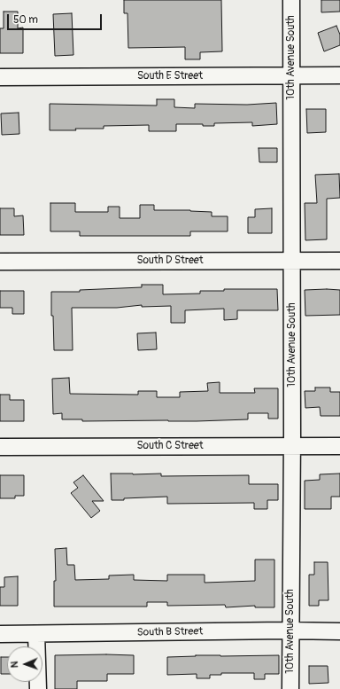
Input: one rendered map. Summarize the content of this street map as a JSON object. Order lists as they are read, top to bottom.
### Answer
{
  "streets": {
    "street": [
      "10th Avenue South",
      "South E Street",
      "South D Street",
      "South C Street",
      "South B Street"
    ]
  },
  "crossings": [
    ["10th Avenue South", "South E Street"],
    ["10th Avenue South", "South D Street"],
    ["10th Avenue South", "South C Street"],
    ["10th Avenue South", "South B Street"]
  ],
  "scale_bar": "50 m",
  "north": "left"
}
